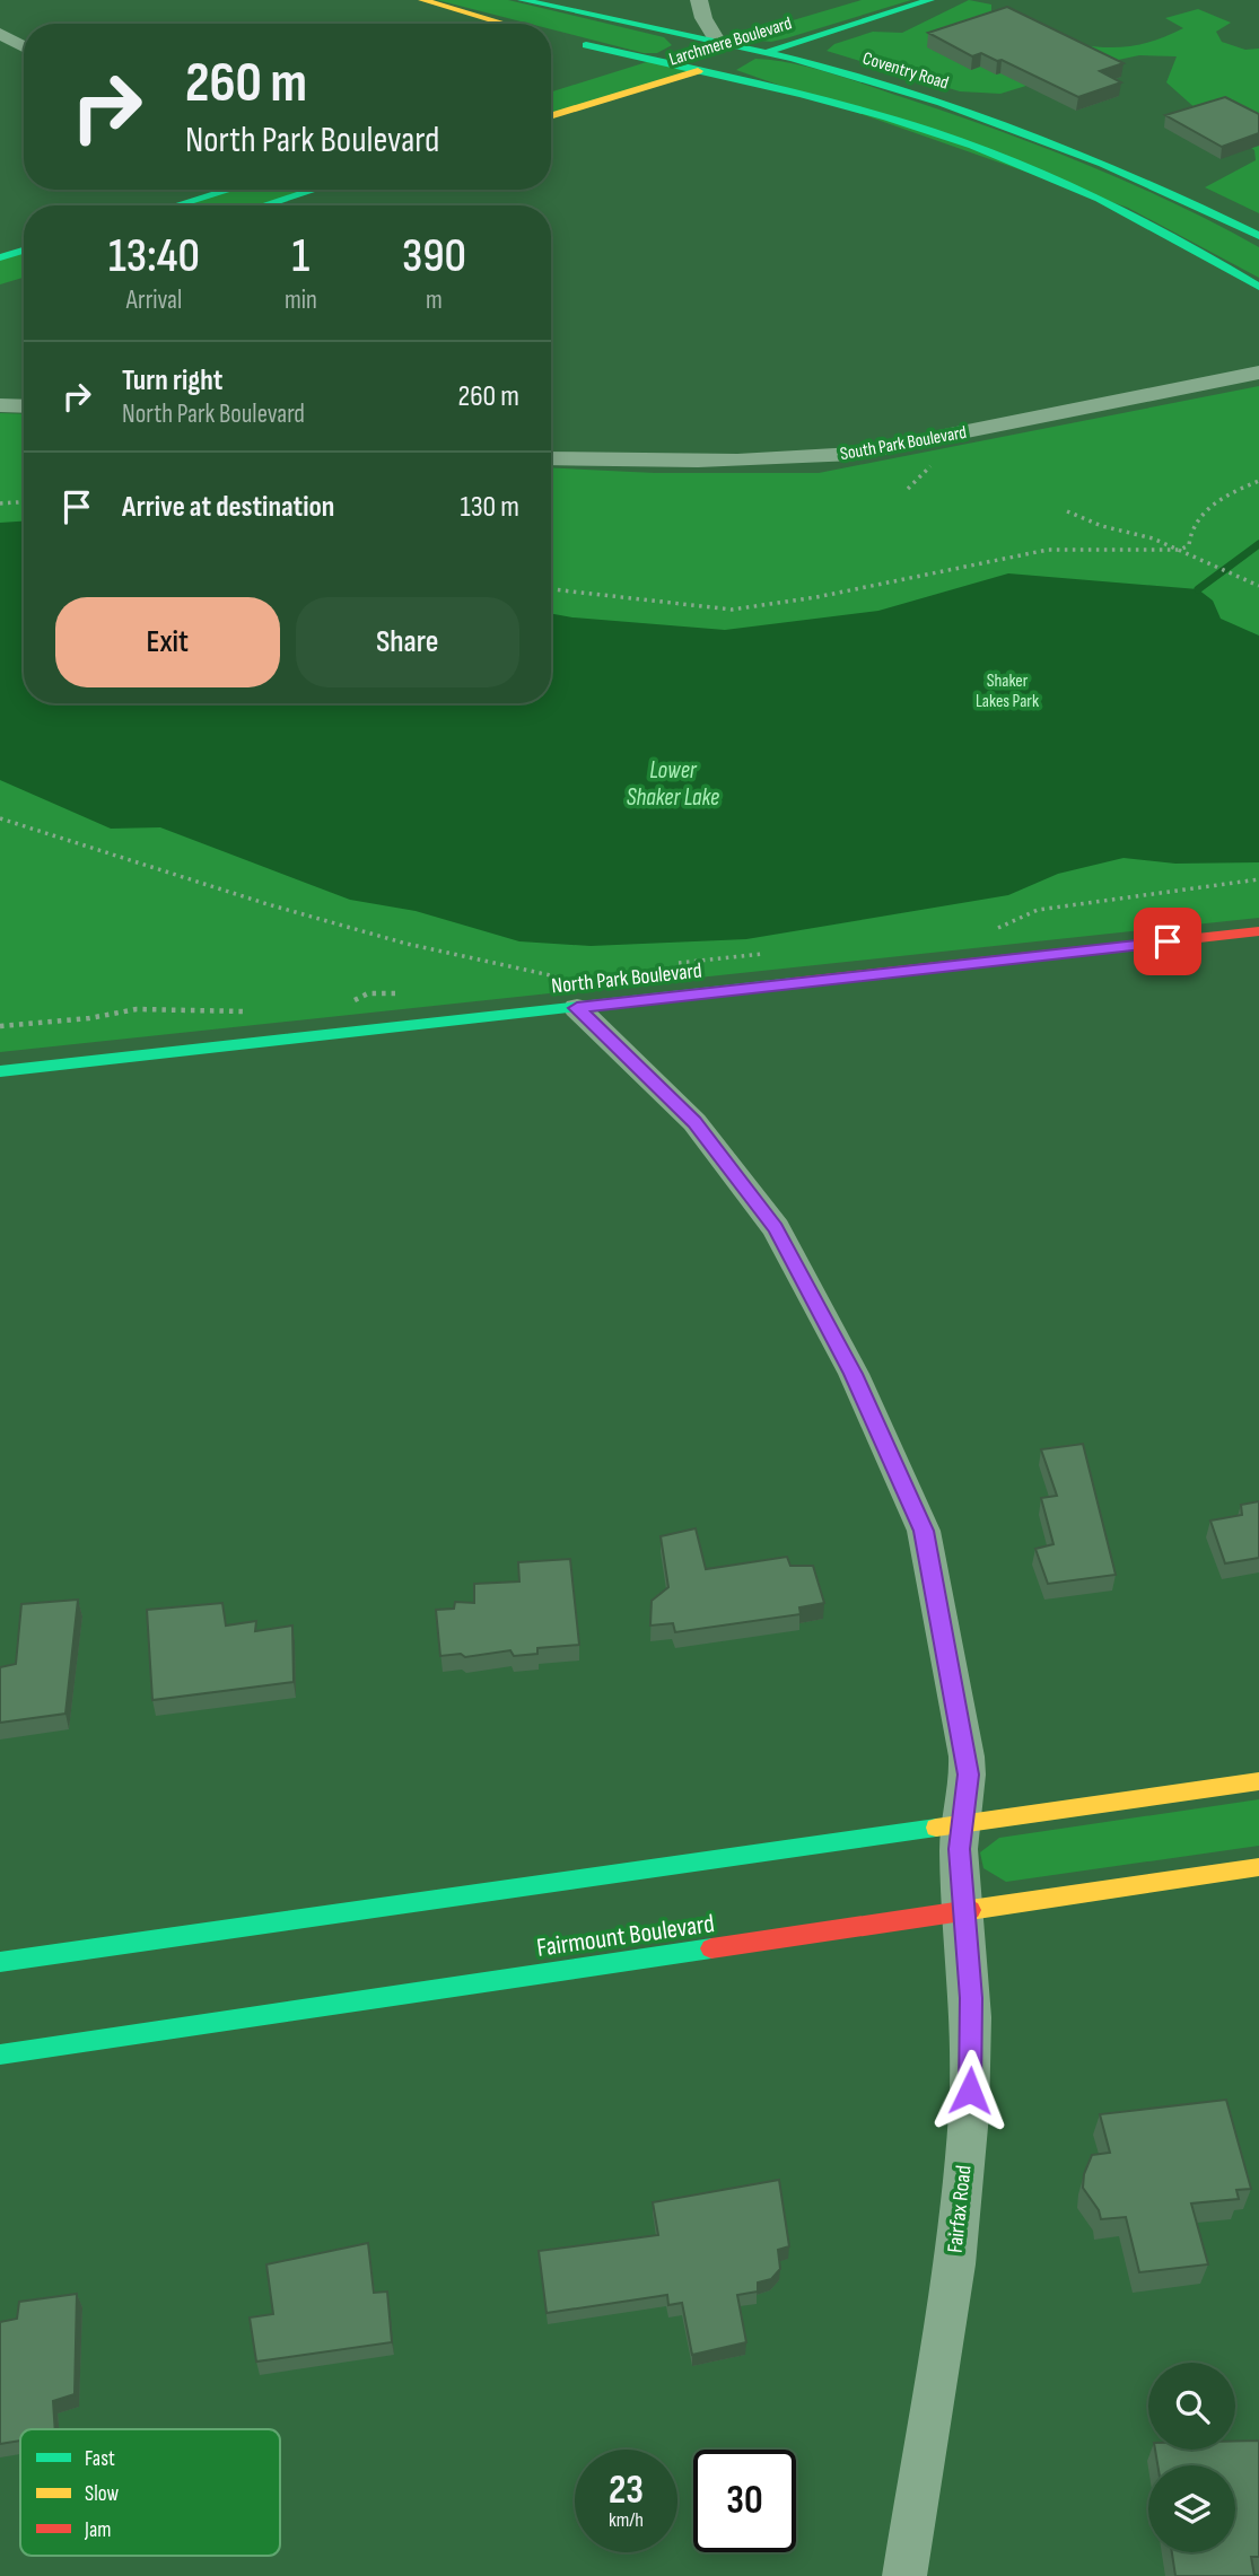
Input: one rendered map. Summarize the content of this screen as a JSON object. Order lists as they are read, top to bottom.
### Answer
{
  "streets": {
    "street": [
      "Larchmere Boulevard",
      "Coventry Road",
      "South Park Boulevard",
      "North Park Boulevard",
      "Fairmount Boulevard",
      "Fairfax Road"
    ]
  },
  "crossings": [
    ["Larchmere Boulevard", "Coventry Road"],
    ["North Park Boulevard", "Fairfax Road"],
    ["Fairmount Boulevard", "Fairfax Road"]
  ],
  "water": ["Lower Shaker Lake"],
  "parks": ["Shaker Lakes Park"],
  "legend": ["Fast", "Slow", "Jam"],
  "page": {
    "turn": ["260 m", "North Park Boulevard"],
    "eta": [
      "13:40",
      "Arrival",
      "1",
      "min",
      "390",
      "m"
    ],
    "list": [
      {
        "name": "Turn right",
        "note": "North Park Boulevard",
        "value": "260 m"
      },
      {
        "name": "Arrive at destination",
        "value": "130 m"
      }
    ],
    "buttons": ["Exit", "Share"],
    "speed": "23 km/h",
    "limit": "30"
  }
}
